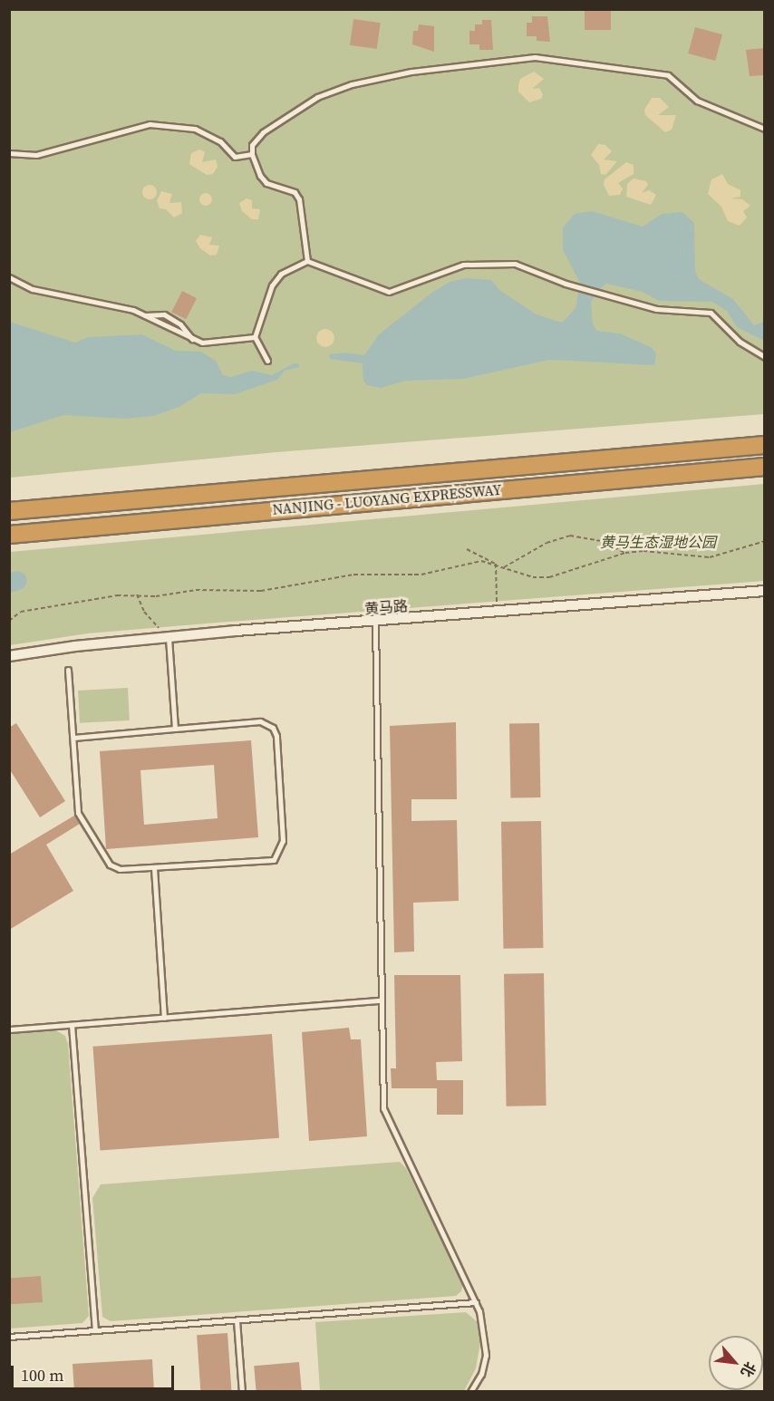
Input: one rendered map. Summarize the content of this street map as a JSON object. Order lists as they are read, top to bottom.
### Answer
{
  "streets": {
    "highway": ["NANJING - LUOYANG EXPRESSWAY"],
    "street": ["黄马路"]
  },
  "parks": ["黄马生态湿地公园"],
  "scale_bar": "100 m",
  "north": "bottom right"
}
